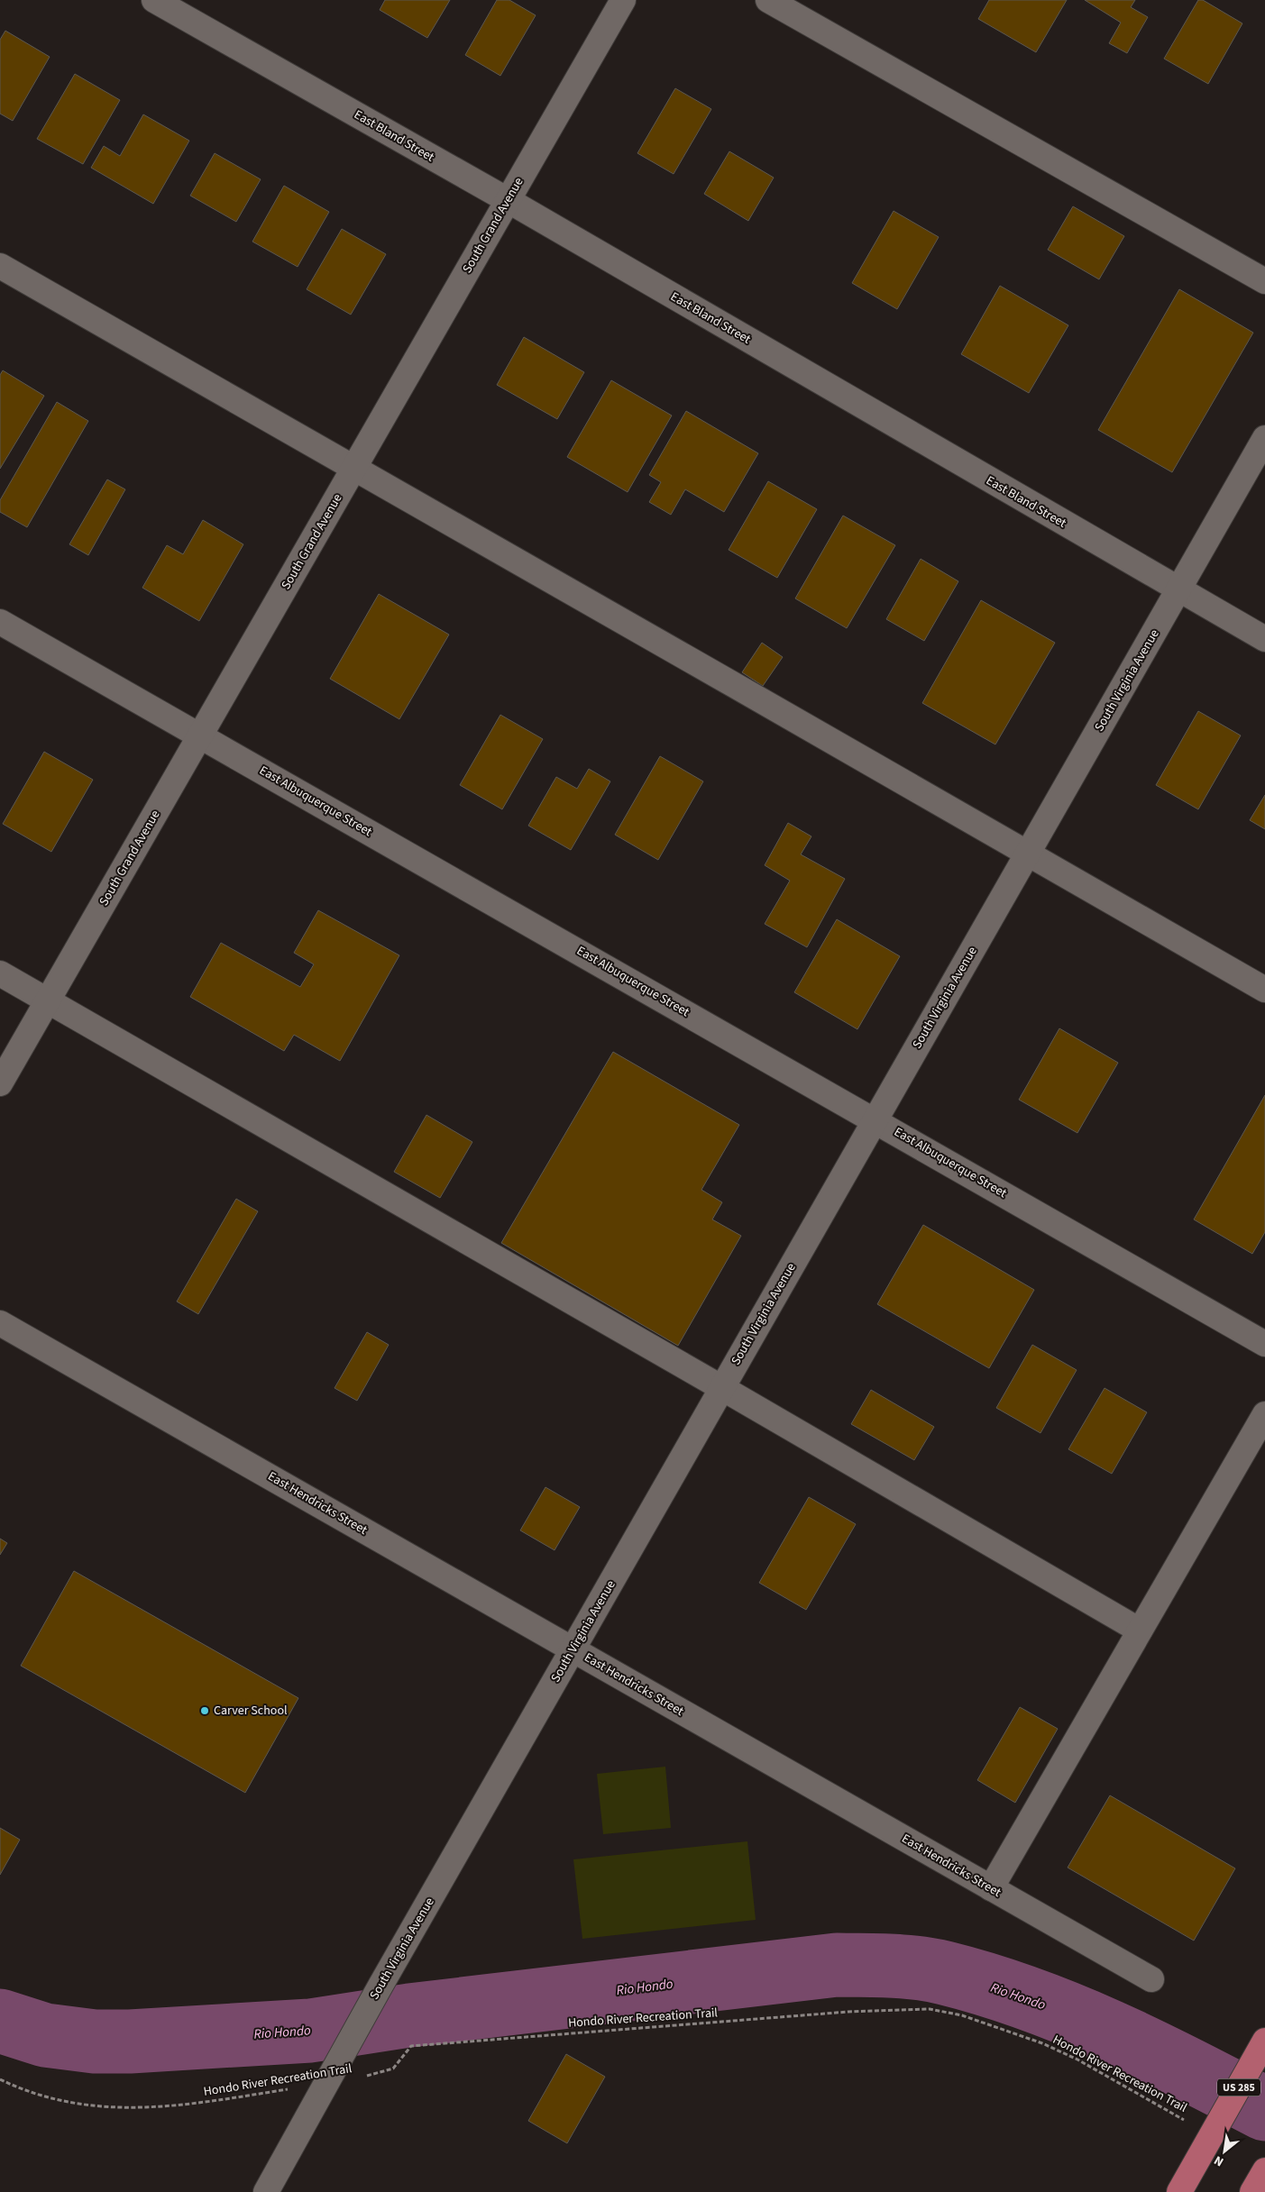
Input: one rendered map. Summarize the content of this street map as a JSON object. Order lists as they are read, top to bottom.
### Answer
{
  "streets": {
    "main road": ["US 285"],
    "street": [
      "East Bland Street",
      "South Grand Avenue",
      "South Virginia Avenue",
      "East Albuquerque Street",
      "East Hendricks Street"
    ],
    "path": ["Hondo River Recreation Trail"]
  },
  "crossings": [
    ["East Bland Street", "South Grand Avenue"],
    ["East Bland Street", "South Virginia Avenue"],
    ["South Grand Avenue", "East Albuquerque Street"],
    ["South Virginia Avenue", "East Albuquerque Street"],
    ["South Virginia Avenue", "East Hendricks Street"],
    ["South Virginia Avenue", "Hondo River Recreation Trail"],
    ["Hondo River Recreation Trail", "US 285"]
  ],
  "water": ["Rio Hondo"],
  "places": ["Carver School"],
  "north": "bottom left"
}
